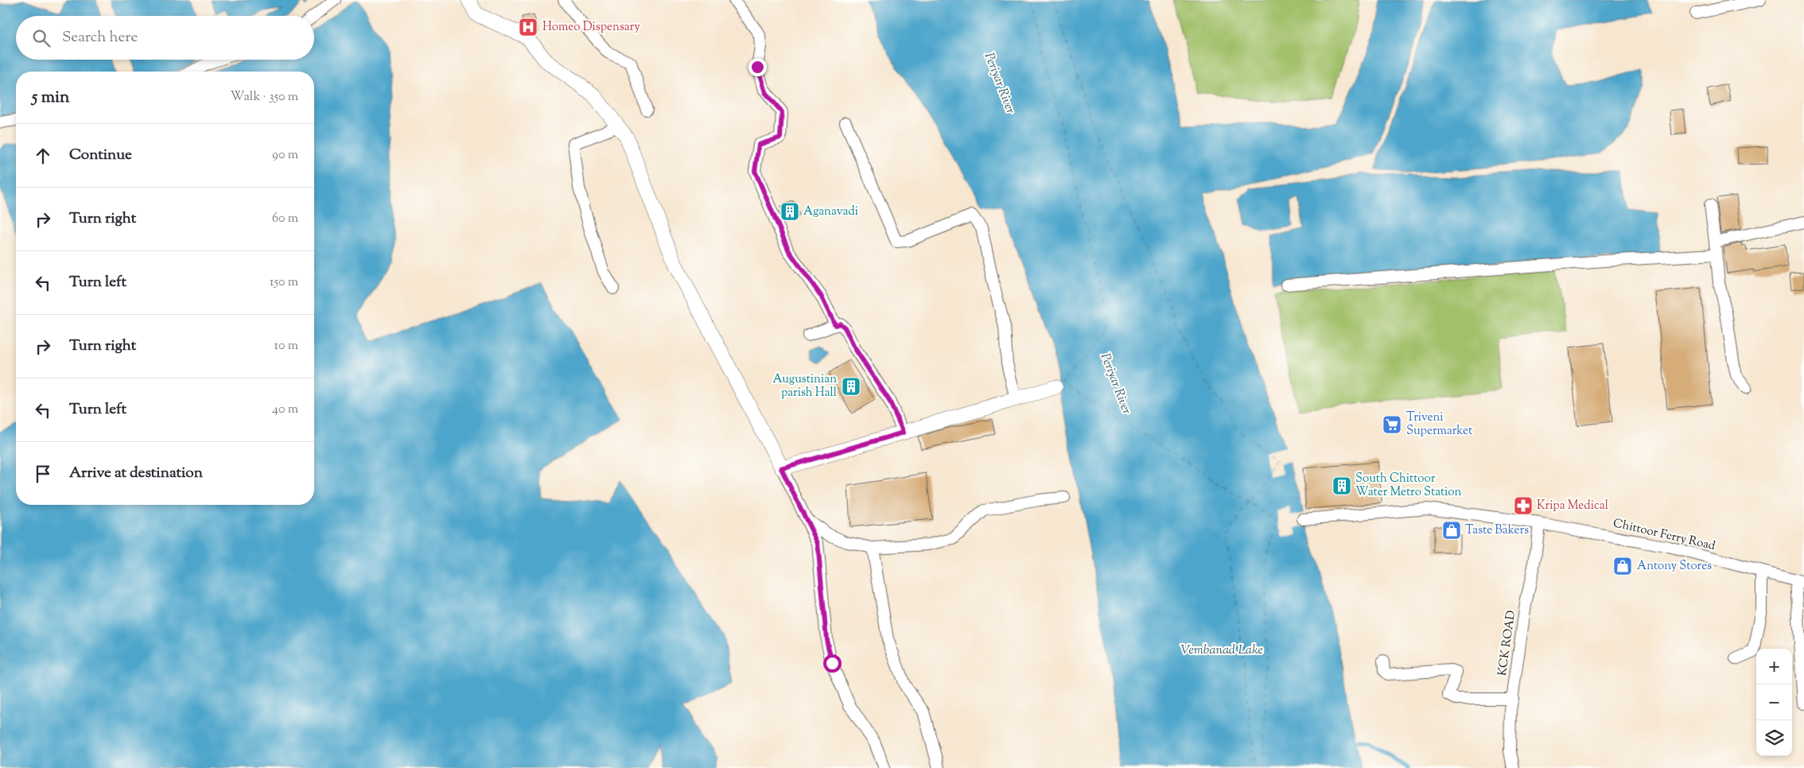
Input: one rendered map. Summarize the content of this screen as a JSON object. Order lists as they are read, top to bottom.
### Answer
{
  "streets": {
    "street": ["Chittoor Ferry Road", "KCK ROAD"]
  },
  "crossings": [
    ["Chittoor Ferry Road", "KCK ROAD"]
  ],
  "water": ["Periyar River", "Vembanad Lake"],
  "places": {
    "hospital": ["Homeo Dispensary"],
    "building": ["Aganavadi", "Augustinian parish Hall", "South Chittoor Water Metro Station"],
    "supermarket": ["Triveni Supermarket"],
    "pharmacy": ["Kripa Medical"],
    "shop": ["Taste Bakers", "Antony Stores"]
  },
  "page": {
    "search": "Search here",
    "heading": ["5 min", "Walk · 350 m"],
    "list": [
      ["Continue", "90 m"],
      ["Turn right", "60 m"],
      ["Turn left", "150 m"],
      ["Turn right", "10 m"],
      ["Turn left", "40 m"],
      "Arrive at destination"
    ],
    "map_buttons": ["+", "−"]
  }
}
